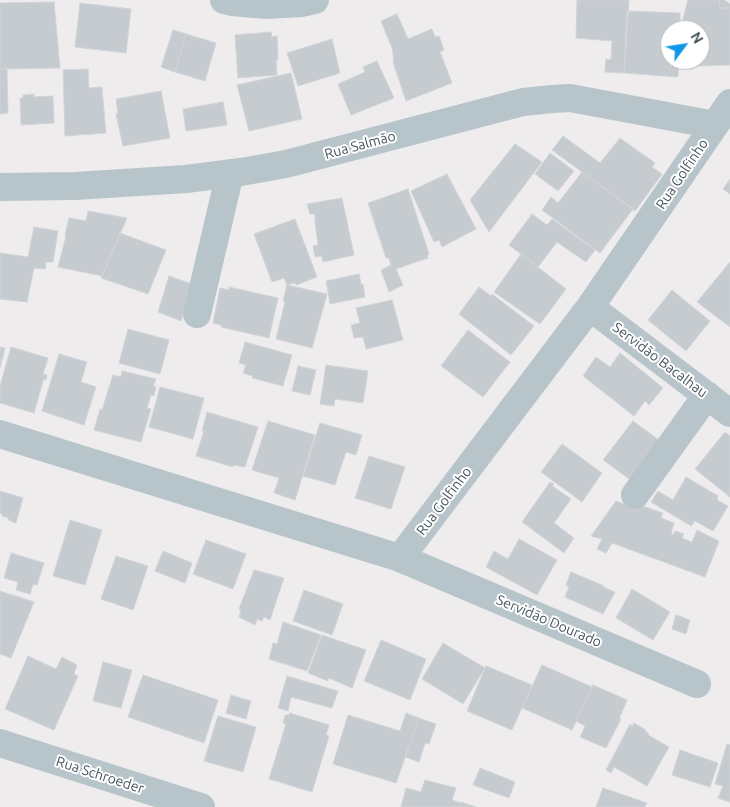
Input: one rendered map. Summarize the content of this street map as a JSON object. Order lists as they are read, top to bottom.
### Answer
{
  "streets": {
    "street": [
      "Rua Salmão",
      "Rua Golfinho",
      "Servidão Bacalhau",
      "Servidão Dourado",
      "Rua Schroeder"
    ]
  },
  "crossings": [
    ["Rua Salmão", "Rua Golfinho"],
    ["Rua Golfinho", "Servidão Bacalhau"],
    ["Rua Golfinho", "Servidão Dourado"]
  ],
  "north": "top right"
}
